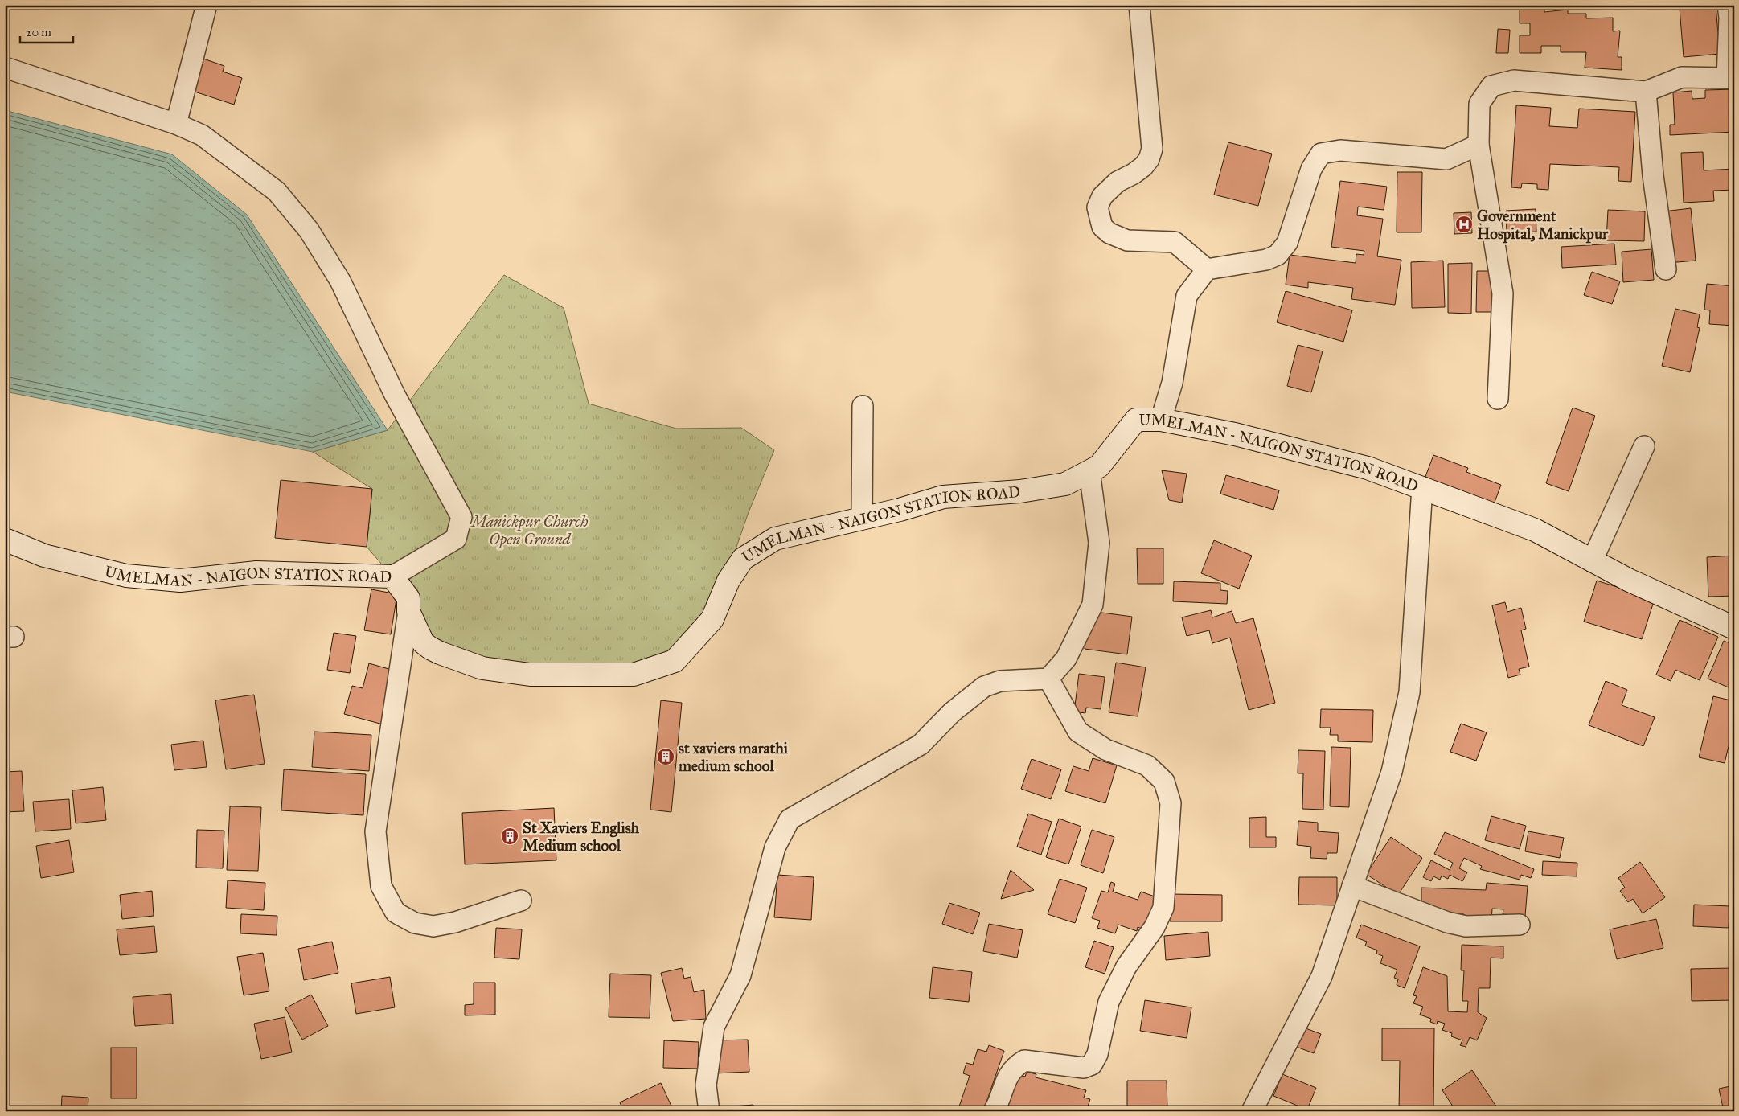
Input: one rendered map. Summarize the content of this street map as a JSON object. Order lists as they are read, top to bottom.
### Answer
{
  "streets": {
    "street": ["UMELMAN - NAIGON STATION ROAD"]
  },
  "parks": ["Manickpur Church Open Ground"],
  "places": {
    "hospital": ["Government Hospital, Manickpur"],
    "building": ["st xaviers marathi medium school", "St Xaviers English Medium school"]
  },
  "scale_bar": "20 m"
}
